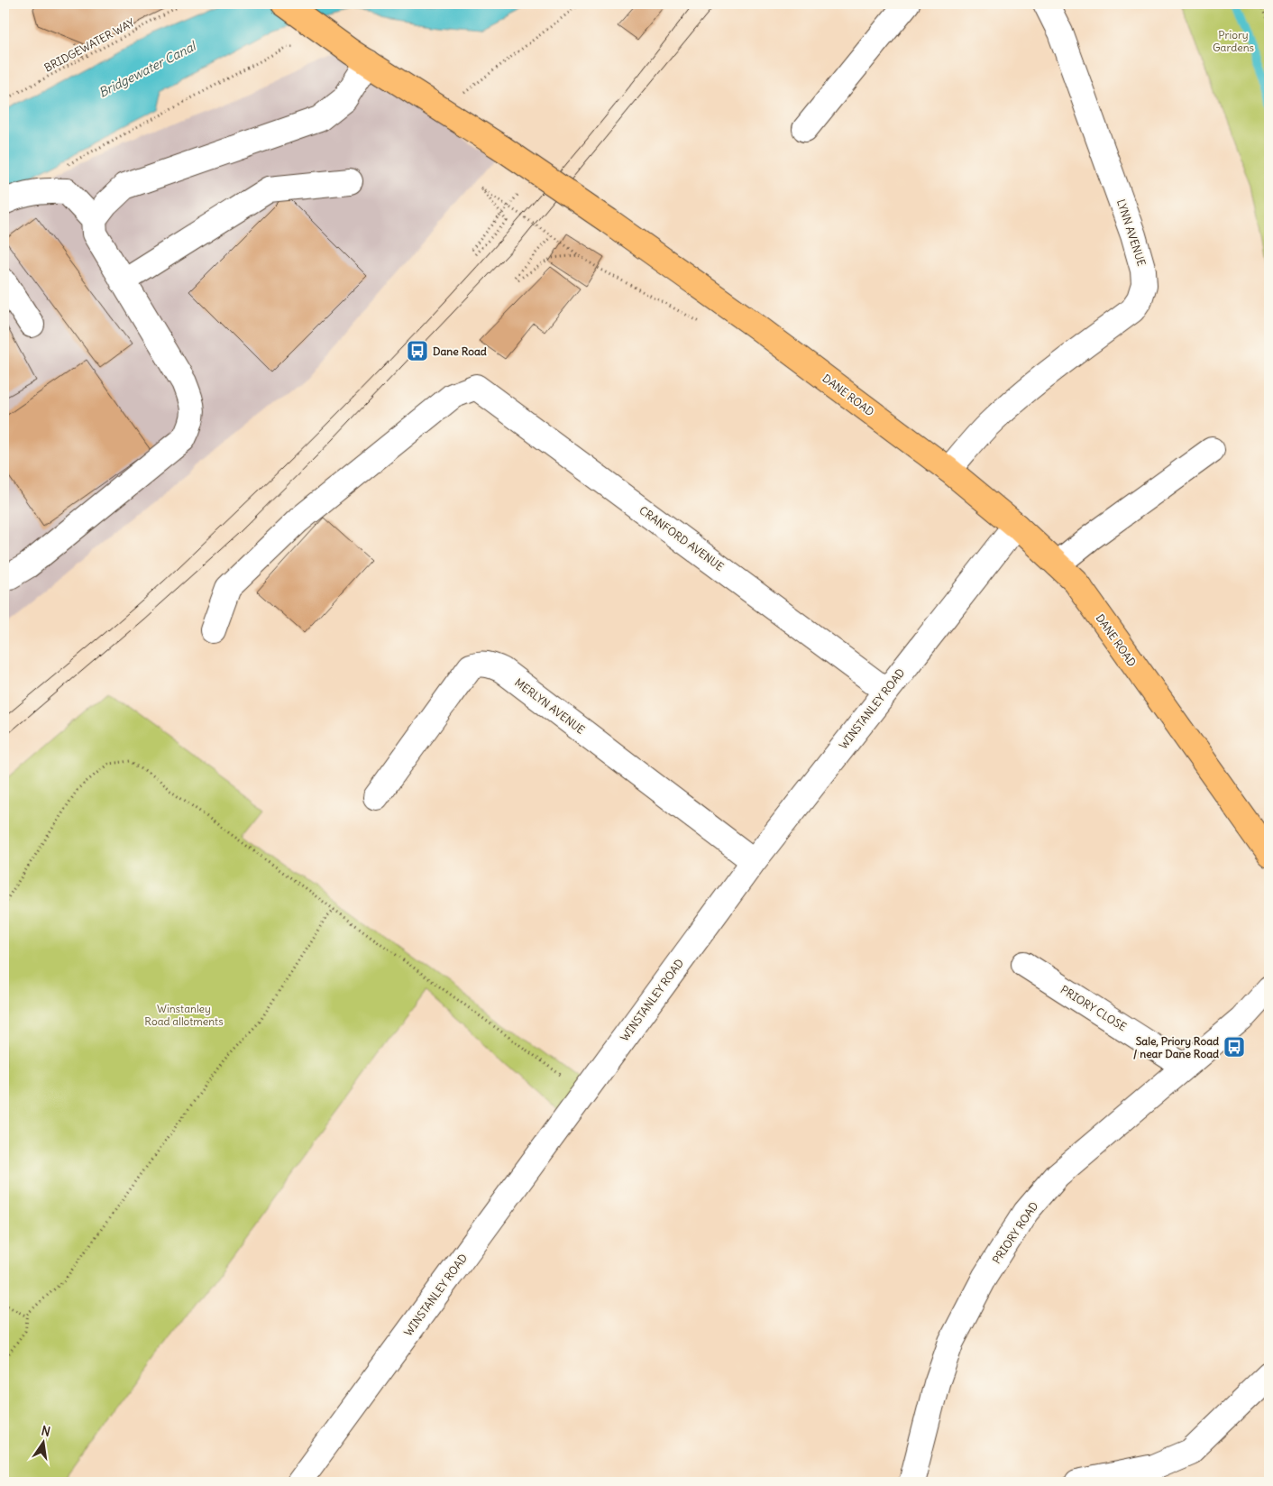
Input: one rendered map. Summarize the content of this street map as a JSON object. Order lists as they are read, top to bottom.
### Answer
{
  "streets": {
    "main road": ["DANE ROAD"],
    "street": [
      "LYNN AVENUE",
      "CRANFORD AVENUE",
      "MERLYN AVENUE",
      "WINSTANLEY ROAD",
      "PRIORY CLOSE",
      "PRIORY ROAD"
    ],
    "path": ["BRIDGEWATER WAY"]
  },
  "crossings": [
    ["LYNN AVENUE", "DANE ROAD"],
    ["DANE ROAD", "WINSTANLEY ROAD"],
    ["CRANFORD AVENUE", "WINSTANLEY ROAD"],
    ["MERLYN AVENUE", "WINSTANLEY ROAD"],
    ["PRIORY CLOSE", "PRIORY ROAD"]
  ],
  "water": ["Bridgewater Canal"],
  "parks": ["Priory Gardens", "Winstanley Road allotments"],
  "places": {
    "bus stop": ["Dane Road", "Sale, Priory Road / near Dane Road"]
  },
  "north": "top"
}
